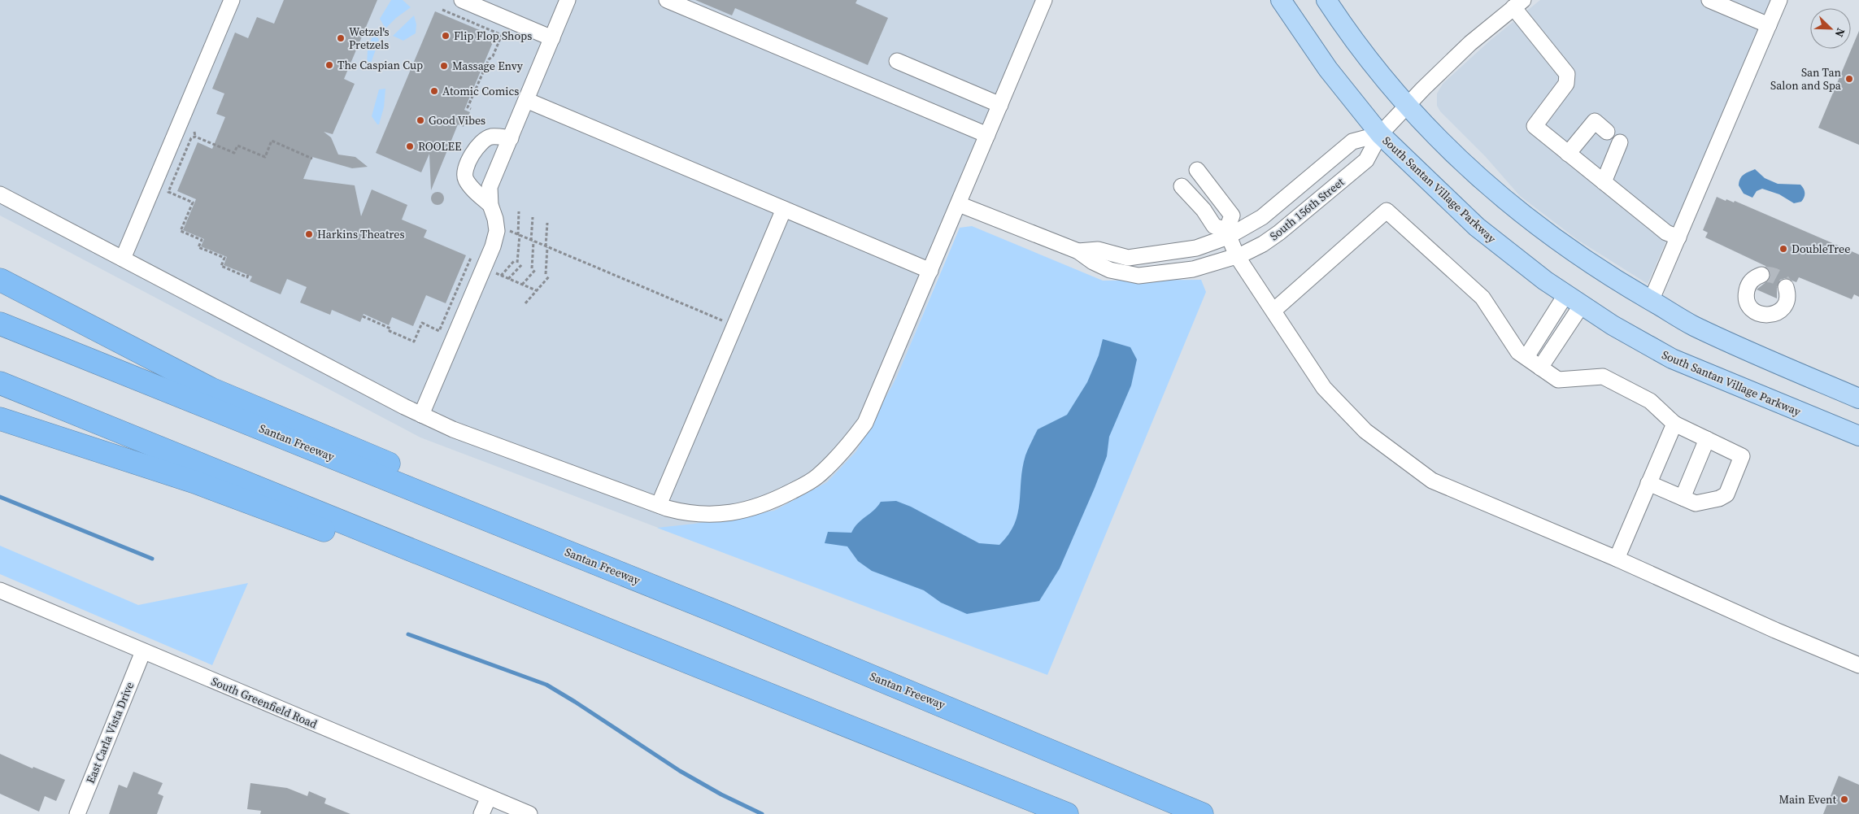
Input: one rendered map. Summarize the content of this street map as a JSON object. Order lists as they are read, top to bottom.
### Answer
{
  "streets": {
    "highway": ["Santan Freeway"],
    "main road": ["South Santan Village Parkway"],
    "street": ["South 156th Street", "South Greenfield Road", "East Carla Vista Drive"]
  },
  "crossings": [
    ["South Santan Village Parkway", "South 156th Street"],
    ["South Greenfield Road", "East Carla Vista Drive"]
  ],
  "places": [
    "Flip Flop Shops",
    "Wetzel's Pretzels",
    "The Caspian Cup",
    "Massage Envy",
    "San Tan Salon and Spa",
    "Atomic Comics",
    "Good Vibes",
    "ROOLEE",
    "Harkins Theatres",
    "DoubleTree",
    "Main Event"
  ],
  "north": "bottom right"
}
